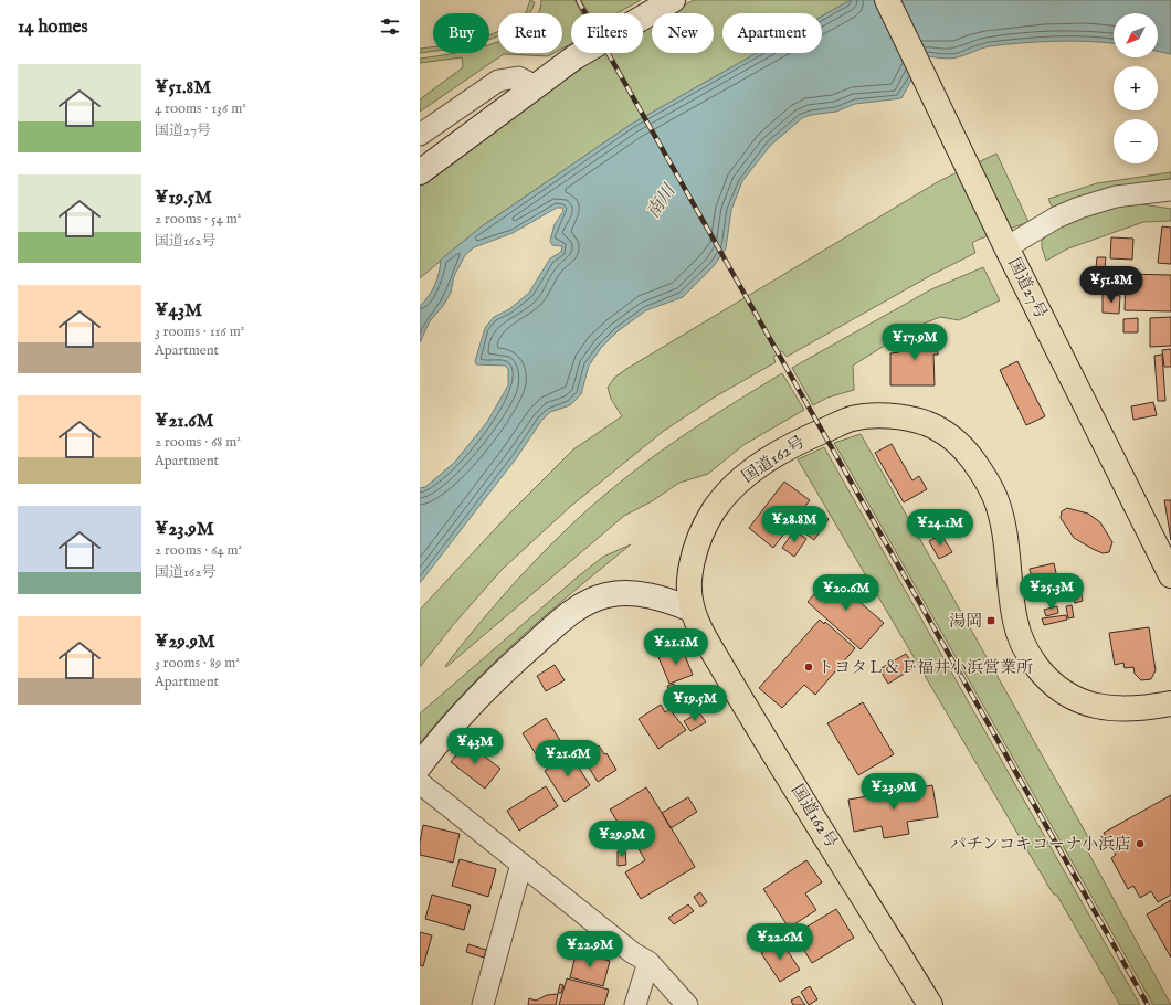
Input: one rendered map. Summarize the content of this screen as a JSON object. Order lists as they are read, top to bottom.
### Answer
{
  "streets": {
    "highway": ["国道27号", "国道162号"]
  },
  "water": ["南川"],
  "places": {
    "transit": ["湯岡"],
    "other": ["トヨタＬ＆Ｆ福井小浜営業所", "パチンコキコーナ小浜店"]
  },
  "north": "bottom left",
  "page": {
    "heading": "14 homes",
    "map_buttons": ["+", "−"],
    "chip": [
      "Buy",
      "Rent",
      "Filters",
      "New",
      "Apartment"
    ],
    "list": [
      {
        "name": "¥51.8M",
        "note": "4 rooms · 136 m² · 国道27号"
      },
      {
        "name": "¥19.5M",
        "note": "2 rooms · 54 m² · 国道162号"
      },
      {
        "name": "¥43M",
        "note": "3 rooms · 116 m² · Apartment"
      },
      {
        "name": "¥21.6M",
        "note": "2 rooms · 68 m² · Apartment"
      },
      {
        "name": "¥23.9M",
        "note": "2 rooms · 64 m² · 国道162号"
      },
      {
        "name": "¥29.9M",
        "note": "3 rooms · 89 m² · Apartment"
      }
    ],
    "price": [
      "¥51.8M",
      "¥17.9M",
      "¥28.8M",
      "¥24.1M",
      "¥25.3M",
      "¥20.6M",
      "¥21.1M",
      "¥19.5M",
      "¥43M",
      "¥21.6M",
      "¥23.9M",
      "¥29.9M",
      "¥22.6M",
      "¥22.9M"
    ]
  }
}
